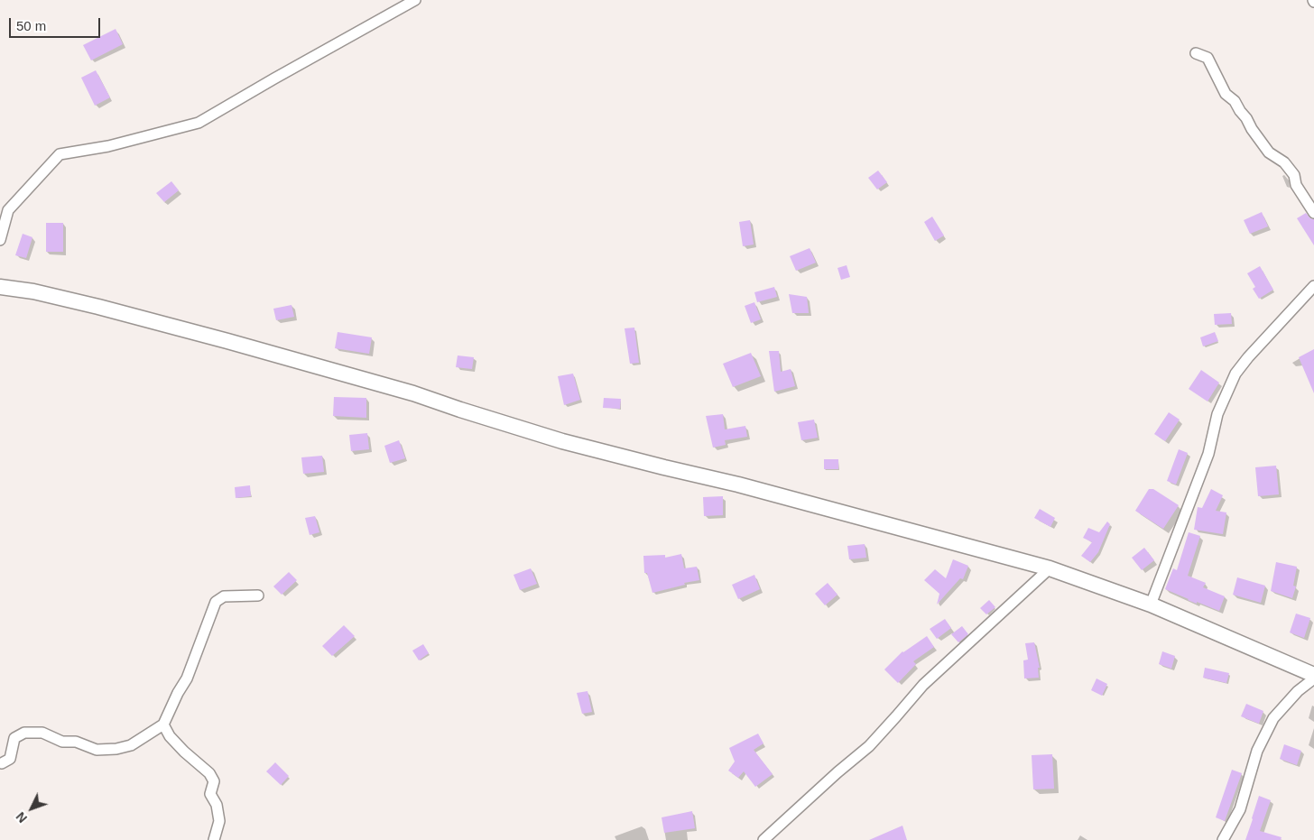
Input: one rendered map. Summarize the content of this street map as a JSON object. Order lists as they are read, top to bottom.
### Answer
{
  "scale_bar": "50 m",
  "north": "bottom left"
}
